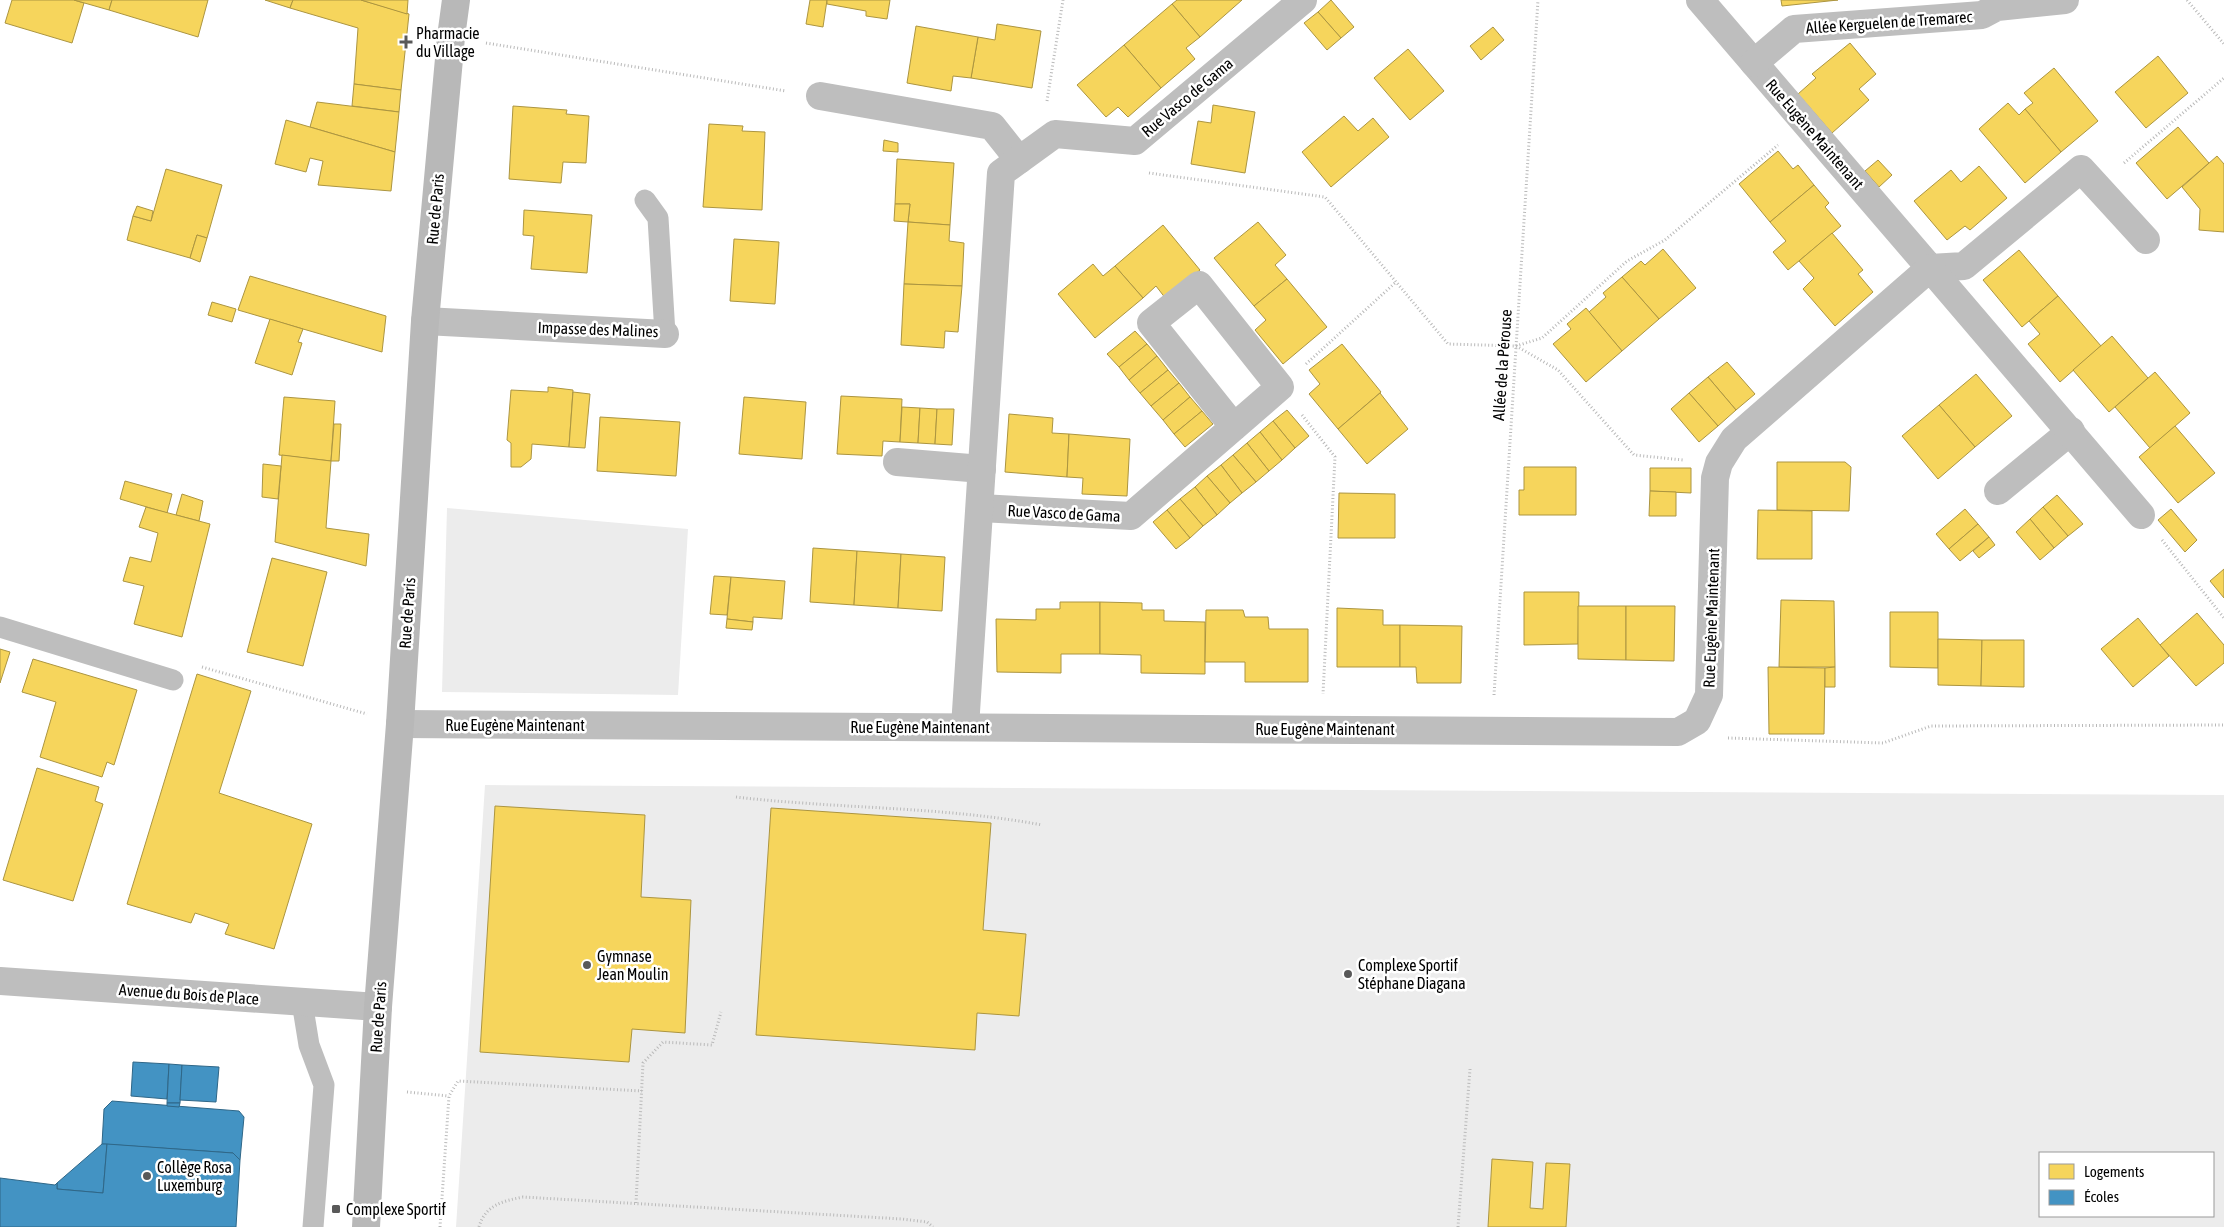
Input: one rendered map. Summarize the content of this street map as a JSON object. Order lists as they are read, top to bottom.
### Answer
{
  "streets": {
    "street": [
      "Allée Kerguelen de Tremarec",
      "Rue Vasco de Gama",
      "Rue Eugène Maintenant",
      "Rue de Paris",
      "Impasse des Malines",
      "Avenue du Bois de Place"
    ],
    "path": ["Allée de la Pérouse"]
  },
  "crossings": [
    ["Allée Kerguelen de Tremarec", "Rue Eugène Maintenant"],
    ["Rue Vasco de Gama", "Rue Eugène Maintenant"],
    ["Rue Eugène Maintenant", "Rue de Paris"],
    ["Rue Eugène Maintenant", "Allée de la Pérouse"],
    ["Rue de Paris", "Impasse des Malines"],
    ["Rue de Paris", "Avenue du Bois de Place"]
  ],
  "places": {
    "health": ["Pharmacie du Village"],
    "other": ["Gymnase Jean Moulin", "Complexe Sportif Stéphane Diagana", "Collège Rosa Luxemburg"],
    "transit": ["Complexe Sportif"]
  },
  "legend": ["Logements", "Écoles"]
}
